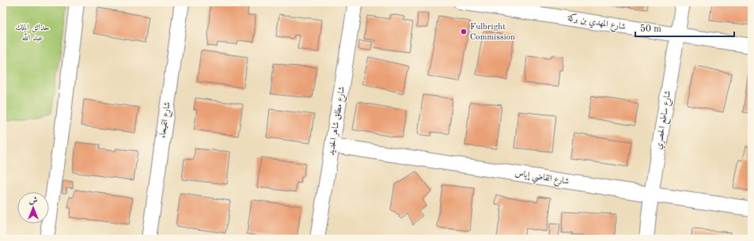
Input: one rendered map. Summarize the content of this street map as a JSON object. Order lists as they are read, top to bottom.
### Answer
{
  "streets": {
    "street": [
      "شارع المهدي بن بركة",
      "شارع الفيحاء",
      "شارع ساطع الحصري",
      "شارع مطلق شاهر الحديد",
      "شارع القاضي إياس"
    ]
  },
  "crossings": [
    ["شارع المهدي بن بركة", "شارع ساطع الحصري"],
    ["شارع ساطع الحصري", "شارع القاضي إياس"],
    ["شارع مطلق شاهر الحديد", "شارع القاضي إياس"]
  ],
  "parks": ["حدائق الملك عبد الله"],
  "places": ["Fulbright Commission"],
  "scale_bar": "50 m",
  "north": "top"
}
